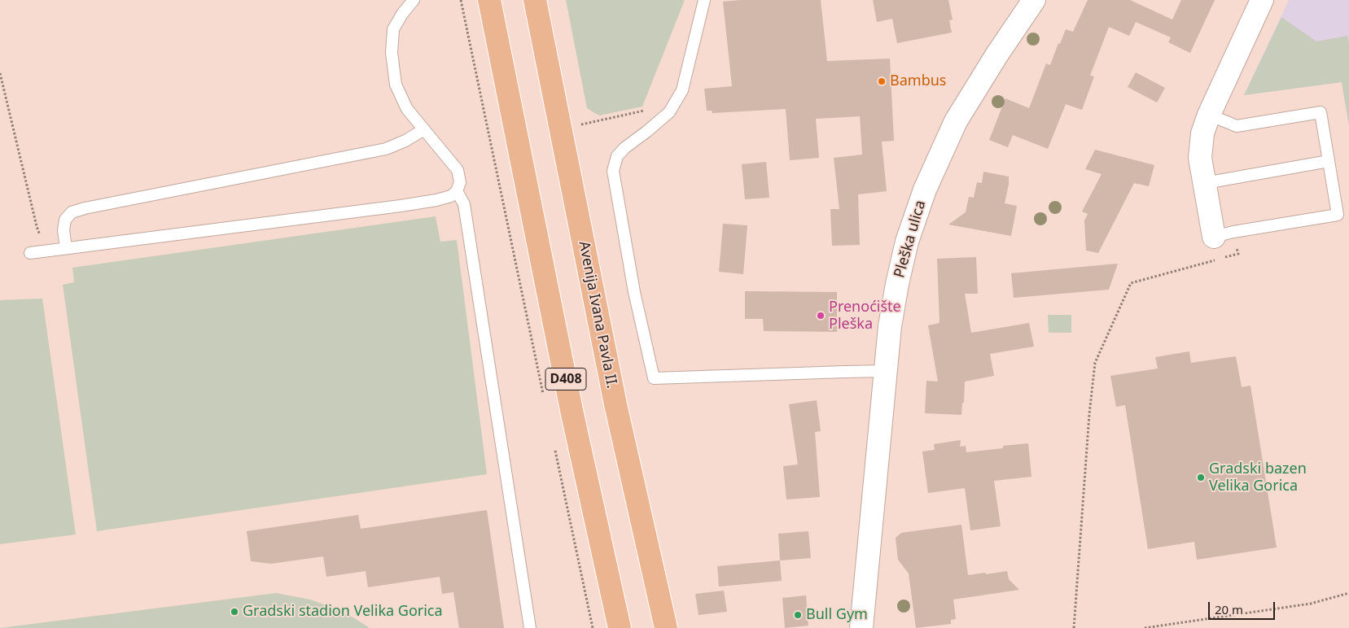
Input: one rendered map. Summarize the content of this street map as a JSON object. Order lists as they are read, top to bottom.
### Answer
{
  "streets": {
    "main road": ["Avenija Ivana Pavla II.", "D408"],
    "street": ["Pleška ulica"]
  },
  "places": [
    "Bambus",
    "Prenoćište Pleška",
    "Gradski bazen Velika Gorica",
    "Gradski stadion Velika Gorica",
    "Bull Gym"
  ],
  "scale_bar": "20 m"
}
